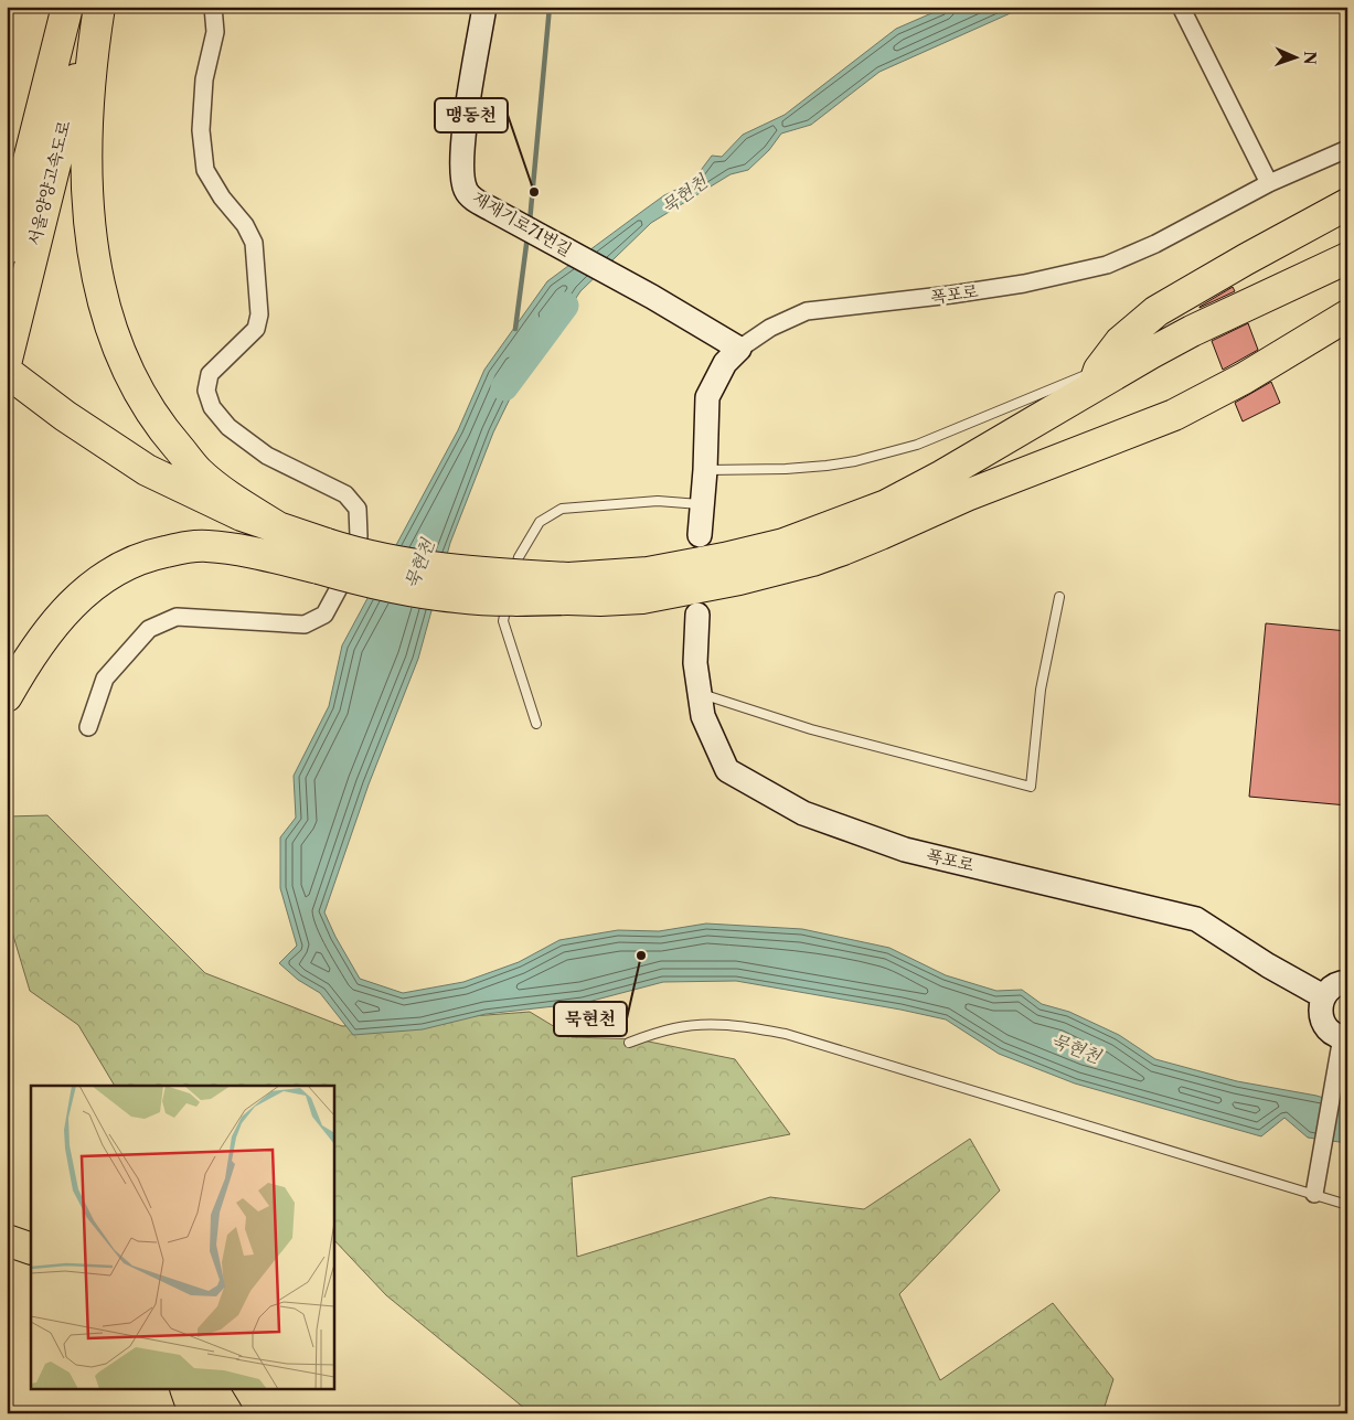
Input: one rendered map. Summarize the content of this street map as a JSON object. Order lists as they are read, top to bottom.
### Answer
{
  "streets": {
    "highway": ["서울양양고속도로"],
    "main road": ["재재기로71번길", "폭포로"]
  },
  "crossings": [
    ["재재기로71번길", "폭포로"]
  ],
  "water": ["묵현천"],
  "places": ["맹동천", "묵현천"],
  "north": "right"
}
